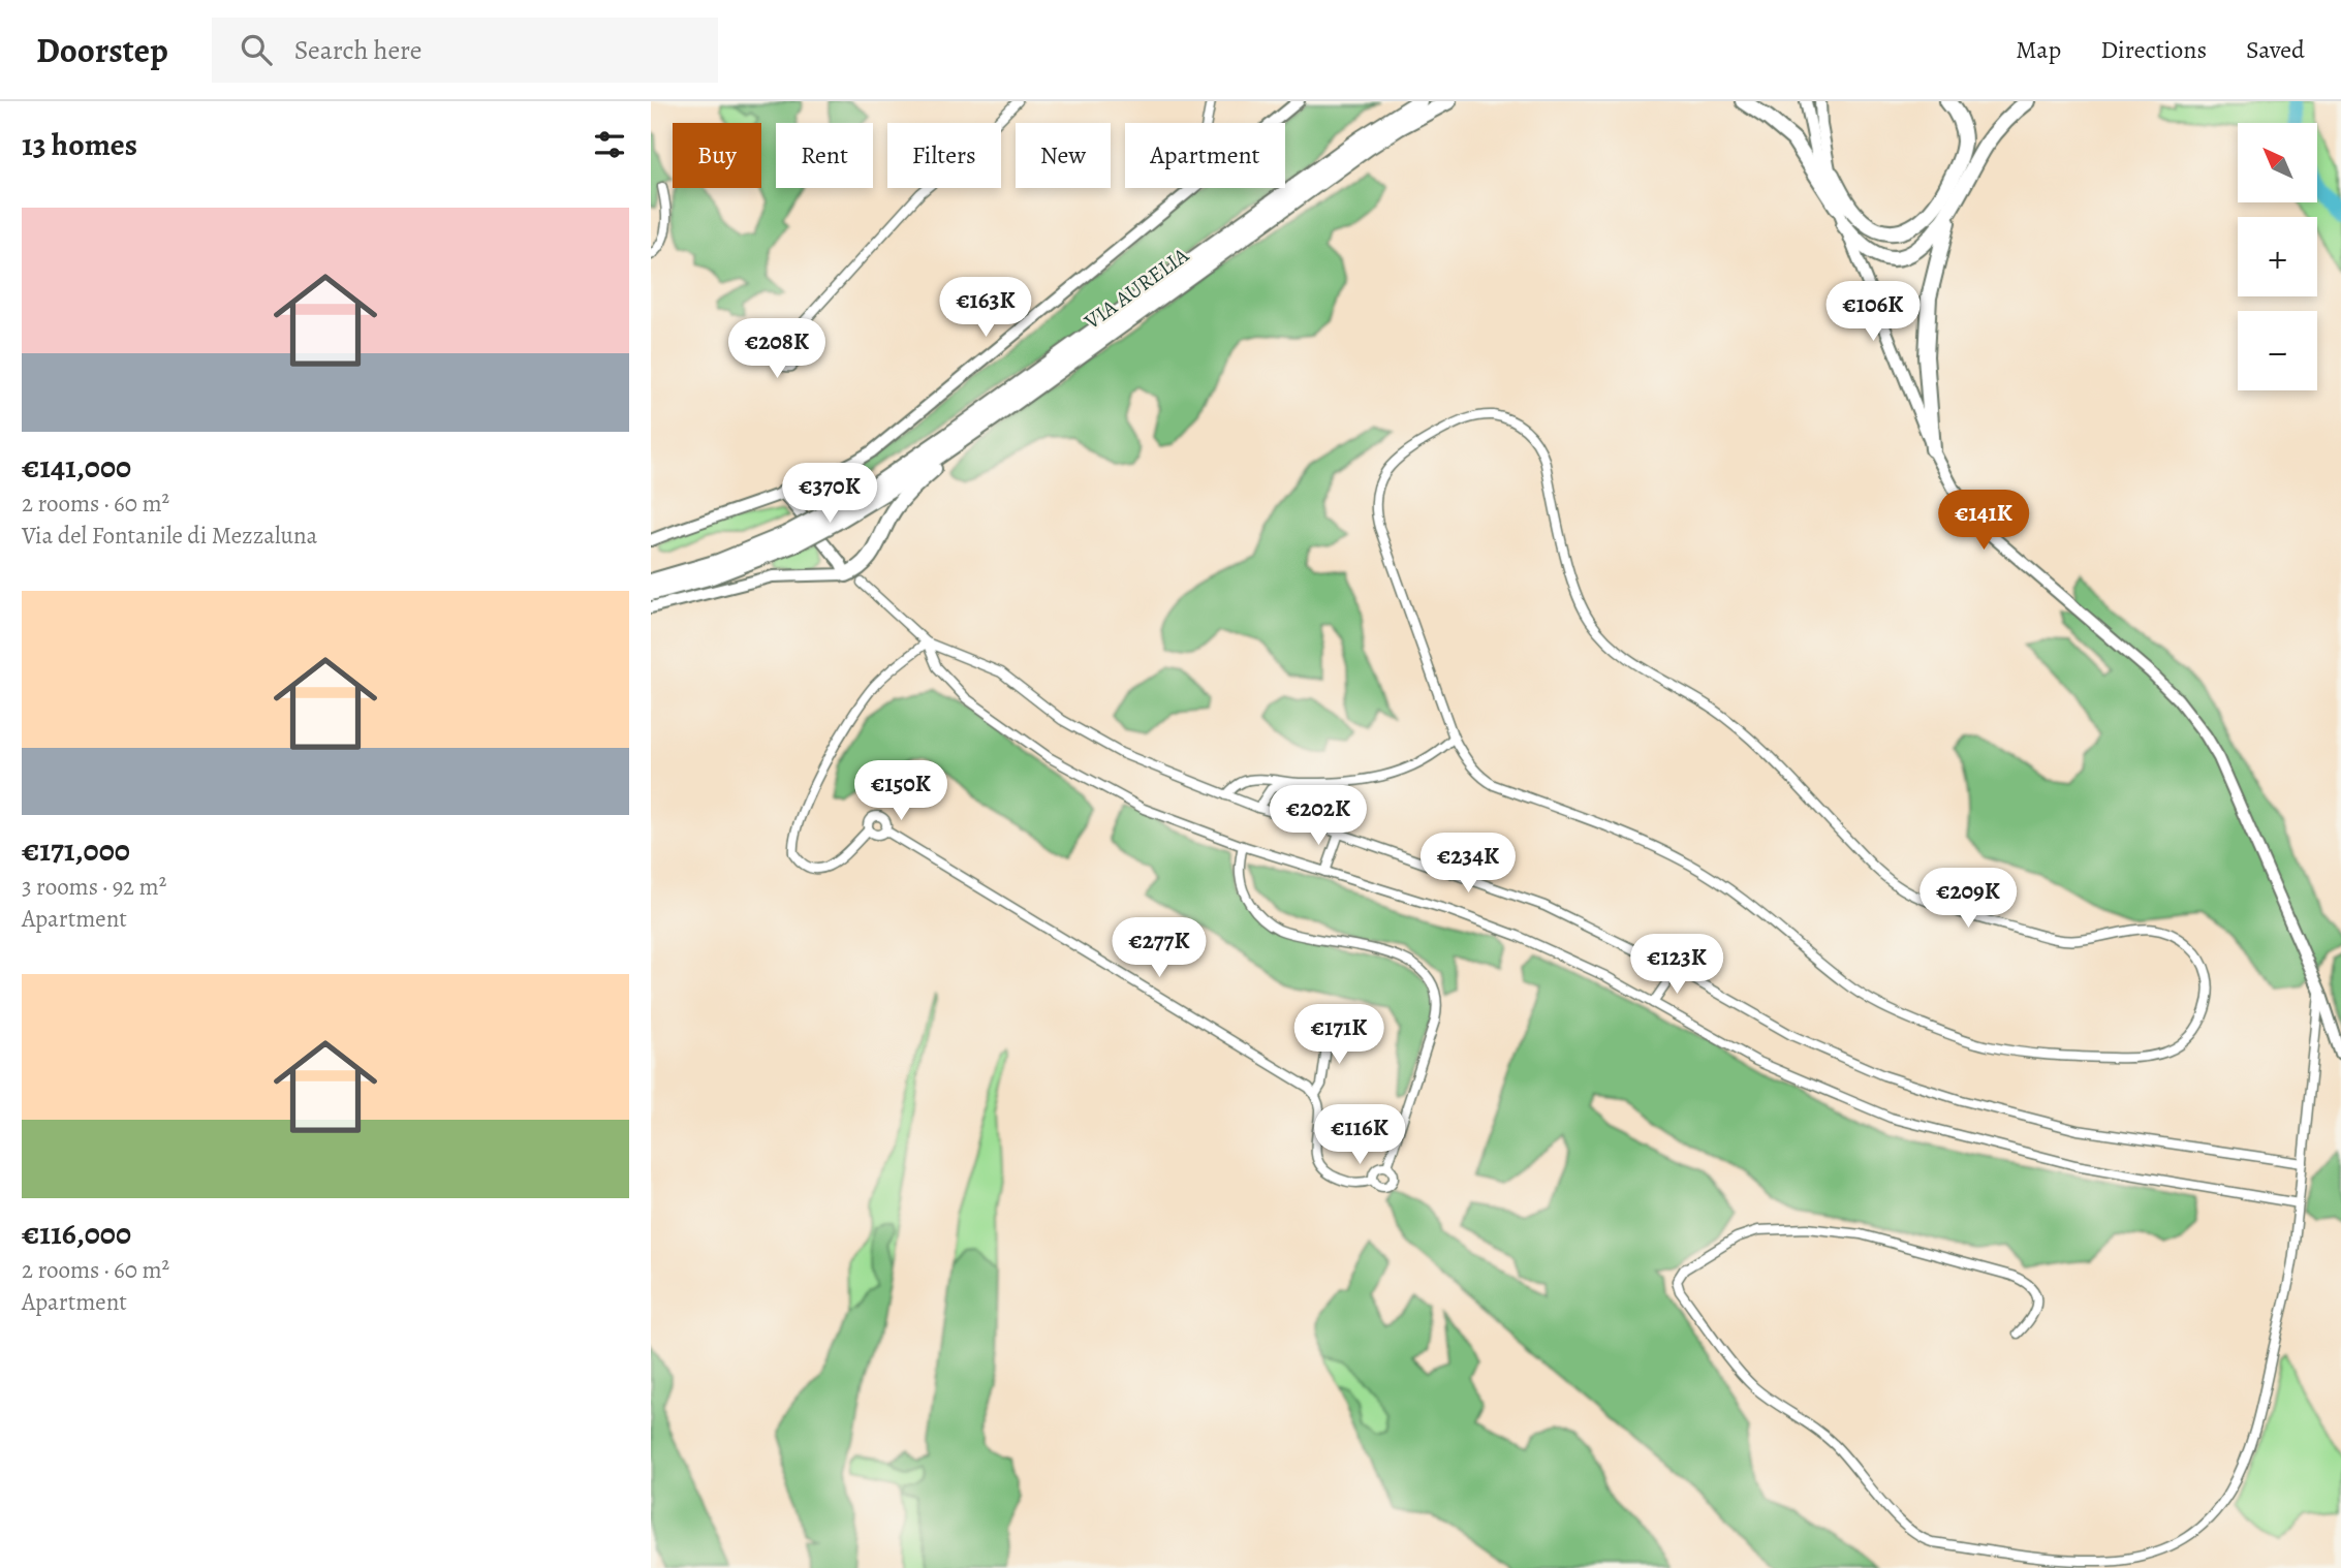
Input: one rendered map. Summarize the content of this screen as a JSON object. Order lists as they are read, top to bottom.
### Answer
{
  "streets": {
    "highway": ["VIA AURELIA"]
  },
  "north": "top left",
  "page": {
    "header": "Doorstep",
    "search": "Search here",
    "nav": ["Map", "Directions", "Saved"],
    "heading": "13 homes",
    "map_buttons": ["+", "−"],
    "chip": [
      "Buy",
      "Rent",
      "Filters",
      "New",
      "Apartment"
    ],
    "list": [
      {
        "name": "€141,000",
        "note": "2 rooms · 60 m² · Via del Fontanile di Mezzaluna"
      },
      {
        "name": "€171,000",
        "note": "3 rooms · 92 m² · Apartment"
      },
      {
        "name": "€116,000",
        "note": "2 rooms · 60 m² · Apartment"
      }
    ],
    "price": [
      "€163K",
      "€106K",
      "€208K",
      "€370K",
      "€141K",
      "€150K",
      "€202K",
      "€234K",
      "€209K",
      "€277K",
      "€123K",
      "€171K",
      "€116K"
    ]
  }
}
